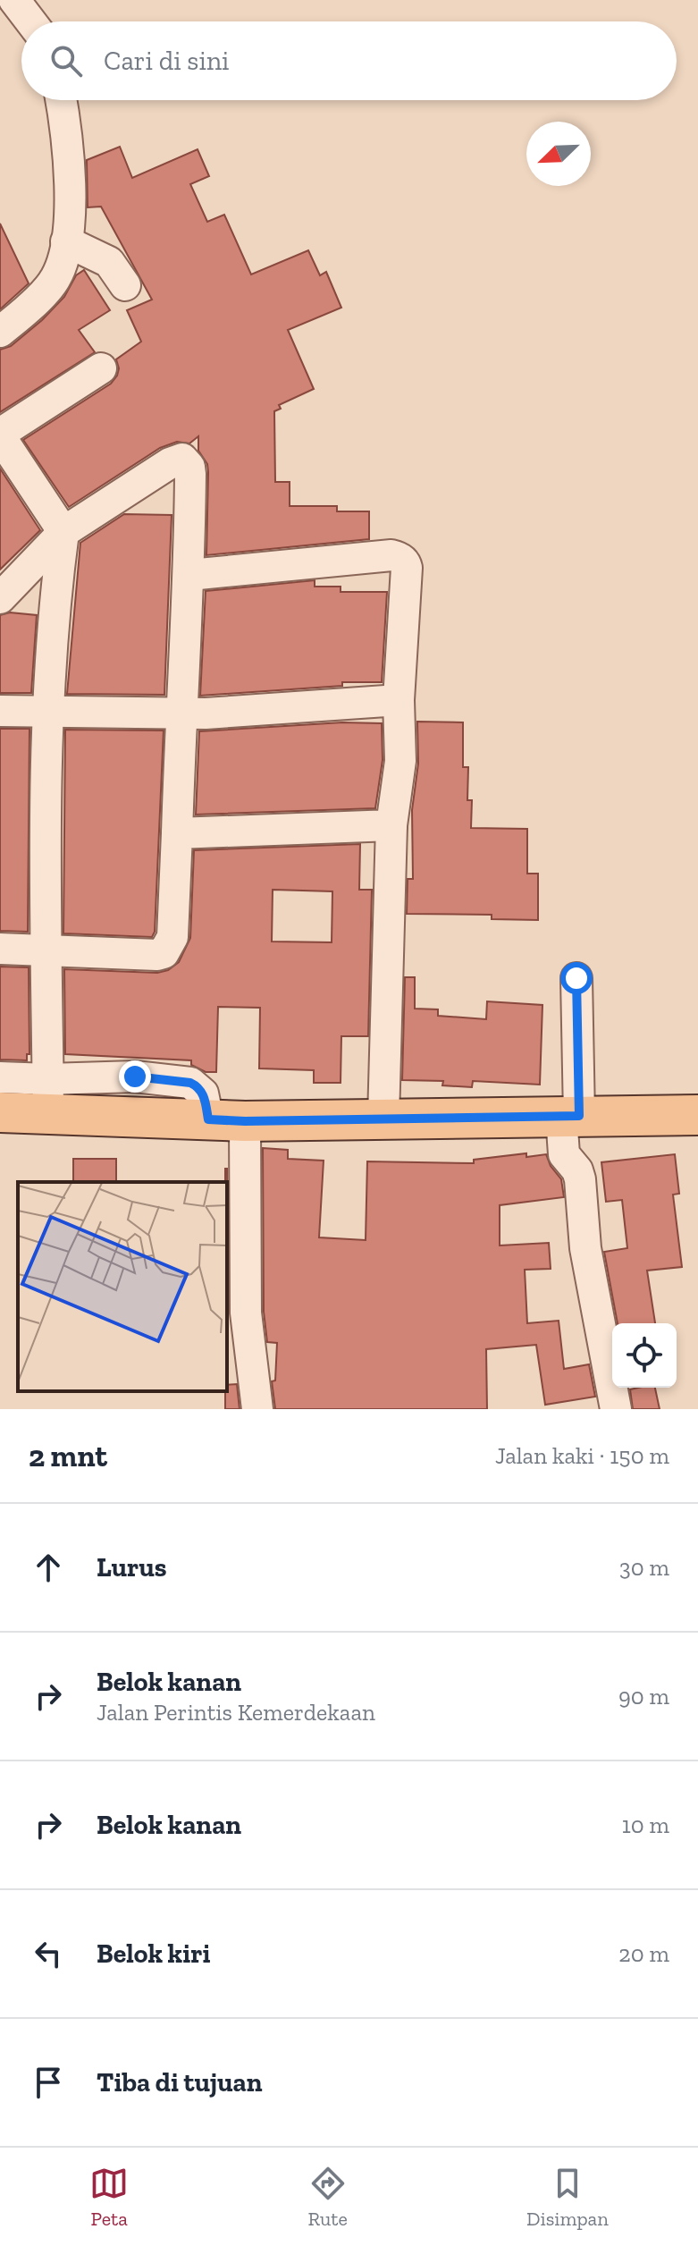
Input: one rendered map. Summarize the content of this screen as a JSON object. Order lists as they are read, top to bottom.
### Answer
{
  "north": "bottom left",
  "page": {
    "search": "Cari di sini",
    "heading": ["2 mnt", "Jalan kaki · 150 m"],
    "list": [
      ["Lurus", "30 m"],
      ["Belok kanan", "Jalan Perintis Kemerdekaan", "90 m"],
      ["Belok kanan", "10 m"],
      ["Belok kiri", "20 m"],
      "Tiba di tujuan"
    ],
    "nav": ["Peta", "Rute", "Disimpan"]
  }
}
